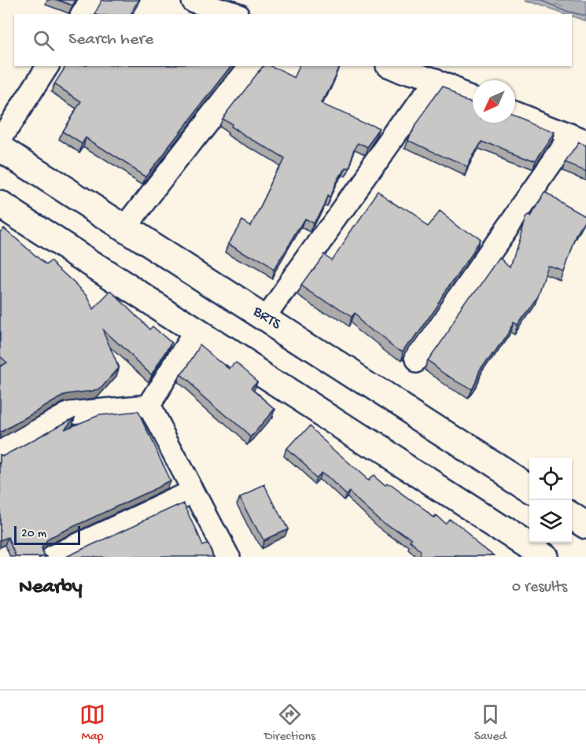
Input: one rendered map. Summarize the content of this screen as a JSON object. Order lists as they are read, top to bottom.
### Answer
{
  "streets": {
    "main road": ["BRTS"]
  },
  "scale_bar": "20 m",
  "north": "bottom left",
  "page": {
    "search": "Search here",
    "scale": "20 m",
    "heading": ["Nearby", "0 results"],
    "nav": ["Map", "Directions", "Saved"]
  }
}
